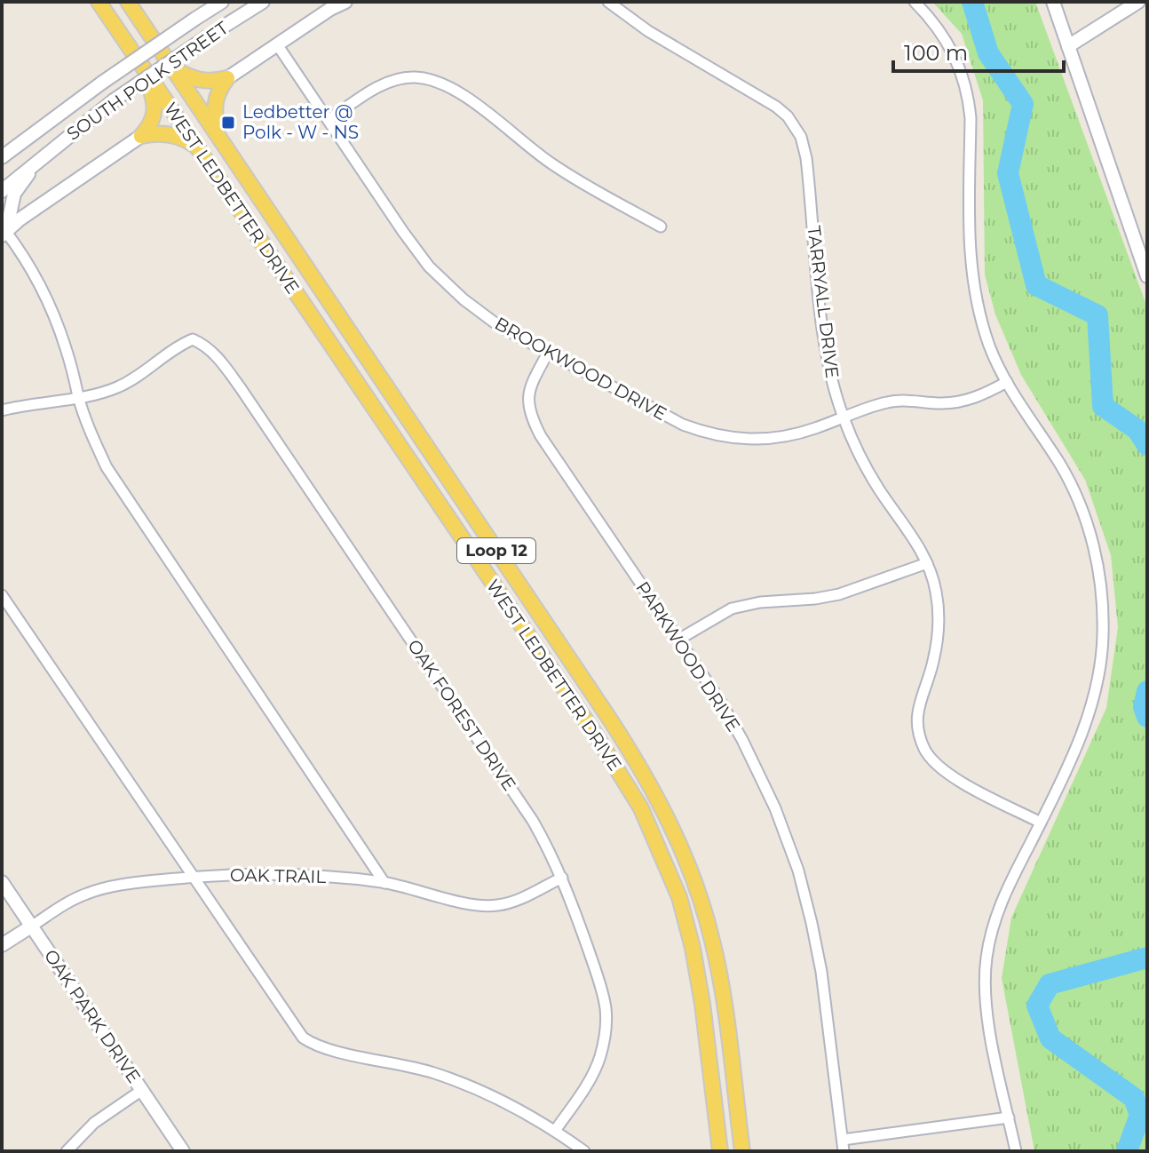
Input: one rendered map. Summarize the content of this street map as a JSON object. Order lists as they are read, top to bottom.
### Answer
{
  "streets": {
    "main road": [
      "SOUTH POLK STREET",
      "WEST LEDBETTER DRIVE",
      "Loop 12",
      "OAK TRAIL",
      "OAK PARK DRIVE"
    ],
    "street": [
      "TARRYALL DRIVE",
      "BROOKWOOD DRIVE",
      "PARKWOOD DRIVE",
      "OAK FOREST DRIVE"
    ]
  },
  "crossings": [
    ["TARRYALL DRIVE", "BROOKWOOD DRIVE"],
    ["BROOKWOOD DRIVE", "PARKWOOD DRIVE"],
    ["OAK FOREST DRIVE", "OAK TRAIL"],
    ["OAK TRAIL", "OAK PARK DRIVE"]
  ],
  "places": {
    "transit": ["Ledbetter @ Polk - W - NS"]
  },
  "scale_bar": "100 m"
}
